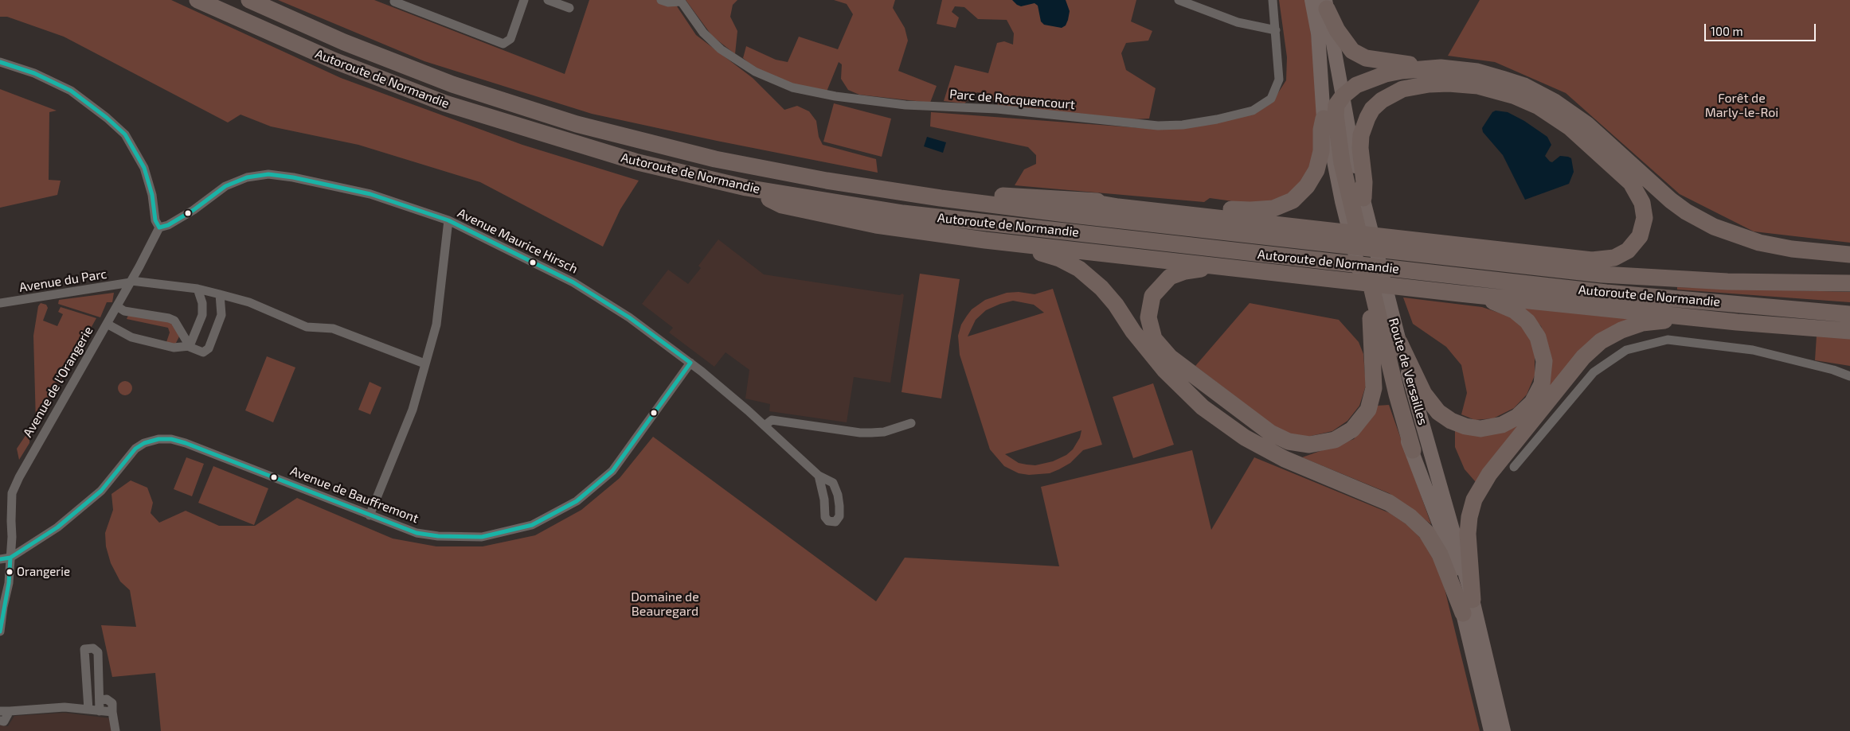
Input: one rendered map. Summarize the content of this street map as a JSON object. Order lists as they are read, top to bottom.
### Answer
{
  "streets": {
    "highway": ["Autoroute de Normandie"],
    "main road": ["Route de Versailles"],
    "street": [
      "Parc de Rocquencourt",
      "Avenue Maurice Hirsch",
      "Avenue du Parc",
      "Avenue de l'Orangerie",
      "Avenue de Bauffremont"
    ]
  },
  "crossings": [
    ["Avenue Maurice Hirsch", "Avenue de l'Orangerie"],
    ["Avenue Maurice Hirsch", "Avenue de Bauffremont"],
    ["Avenue du Parc", "Avenue de l'Orangerie"],
    ["Avenue de l'Orangerie", "Avenue de Bauffremont"]
  ],
  "parks": ["Forêt de Marly-le-Roi", "Domaine de Beauregard"],
  "places": ["Orangerie"],
  "scale_bar": "100 m"
}
